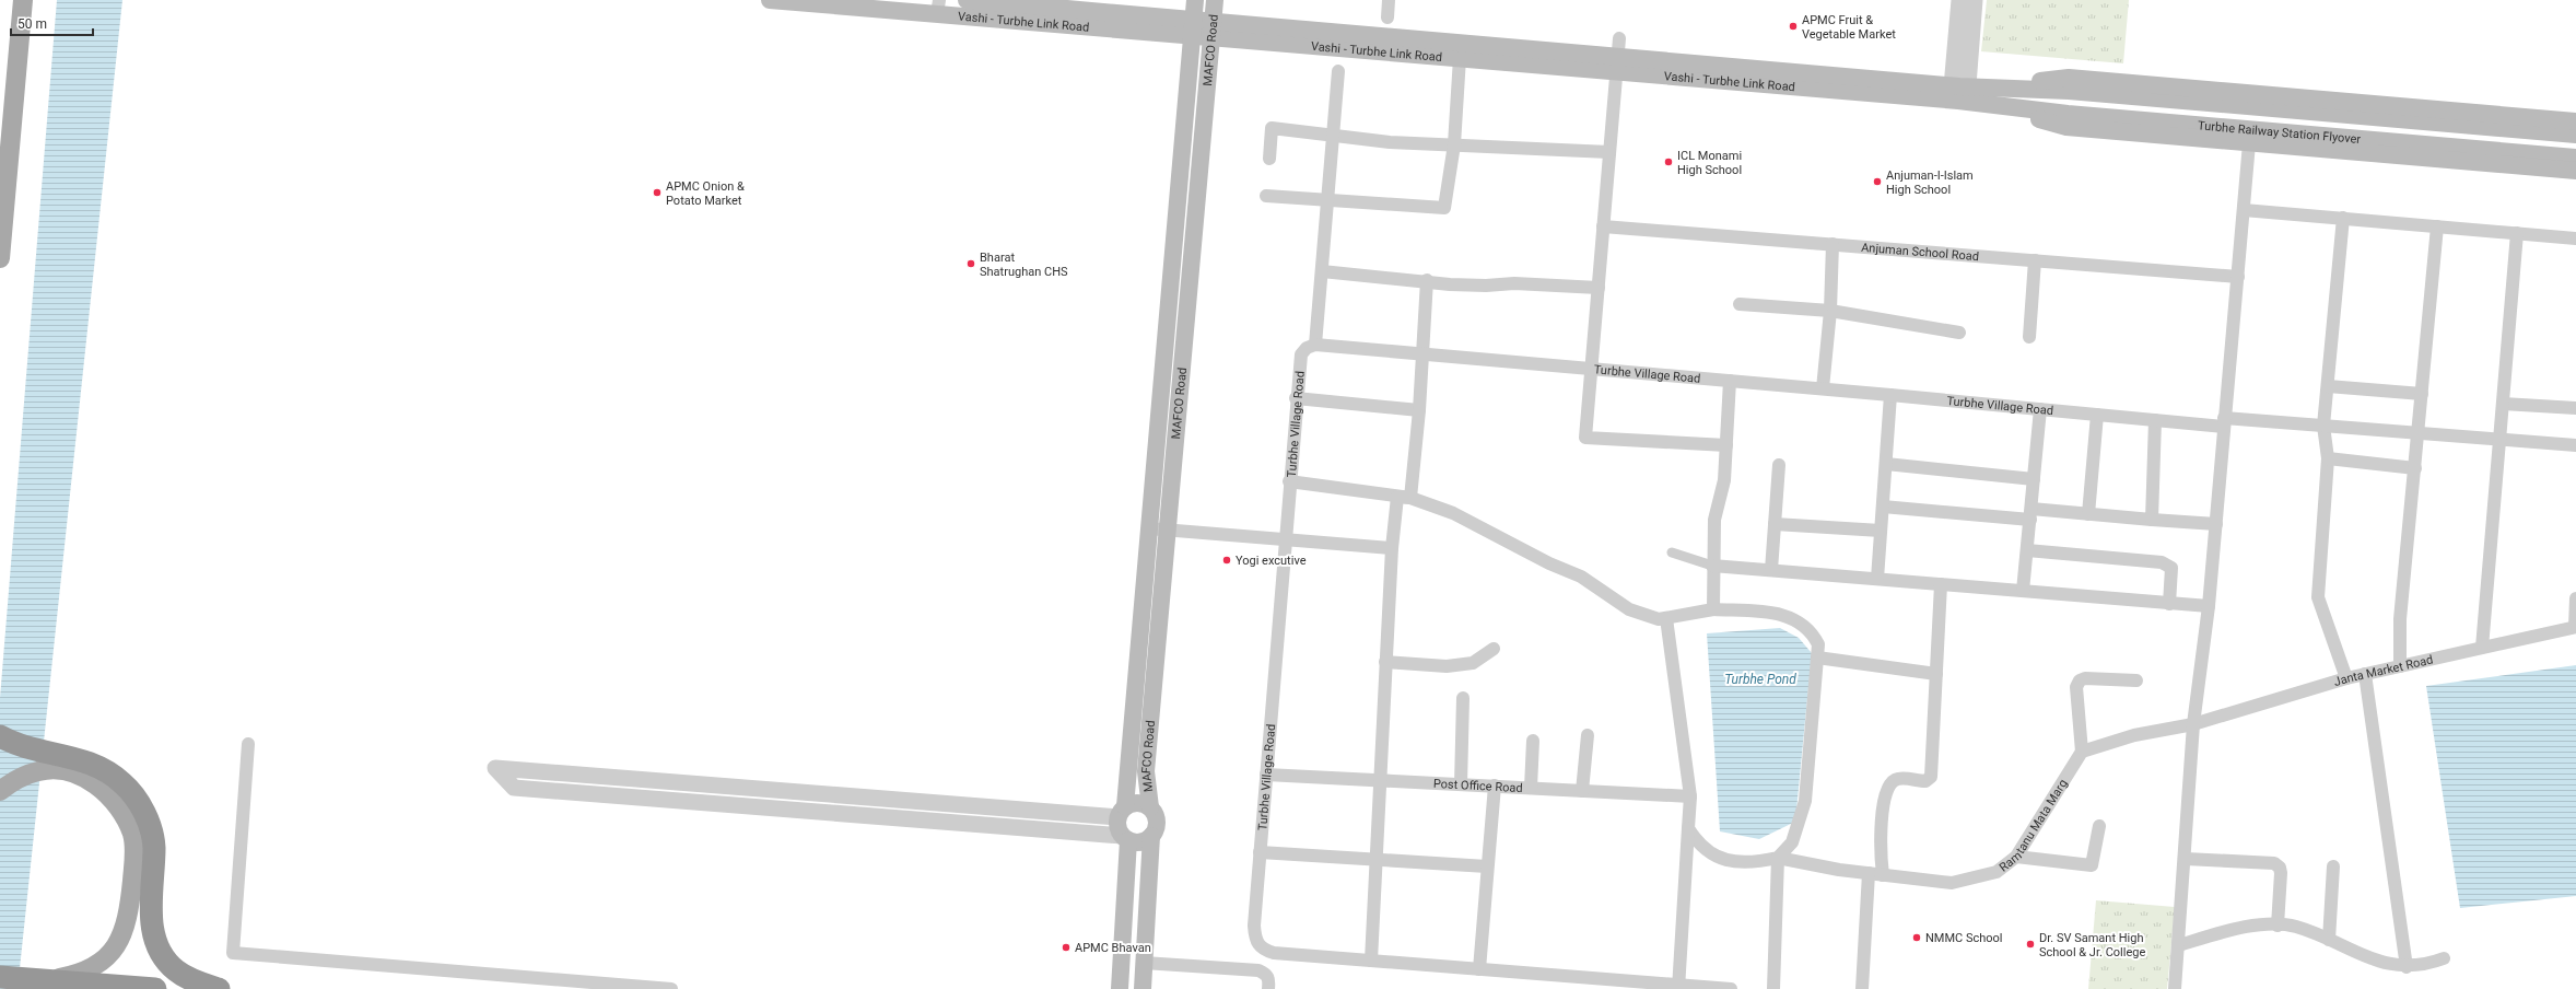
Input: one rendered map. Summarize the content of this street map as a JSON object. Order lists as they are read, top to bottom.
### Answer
{
  "streets": {
    "main road": ["Vashi - Turbhe Link Road", "MAFCO Road", "Turbhe Railway Station Flyover"],
    "street": [
      "Anjuman School Road",
      "Turbhe Village Road",
      "Janta Market Road",
      "Post Office Road",
      "Ramtanu Mata Marg"
    ]
  },
  "crossings": [
    ["Vashi - Turbhe Link Road", "MAFCO Road"],
    ["Vashi - Turbhe Link Road", "Turbhe Railway Station Flyover"],
    ["Turbhe Village Road", "Post Office Road"]
  ],
  "water": ["Turbhe Pond"],
  "places": [
    "APMC Fruit & Vegetable Market",
    "ICL Monami High School",
    "Anjuman-I-Islam High School",
    "APMC Onion & Potato Market",
    "Bharat Shatrughan CHS",
    "Yogi excutive",
    "NMMC School",
    "Dr. SV Samant High School & Jr. College",
    "APMC Bhavan"
  ],
  "scale_bar": "50 m"
}
